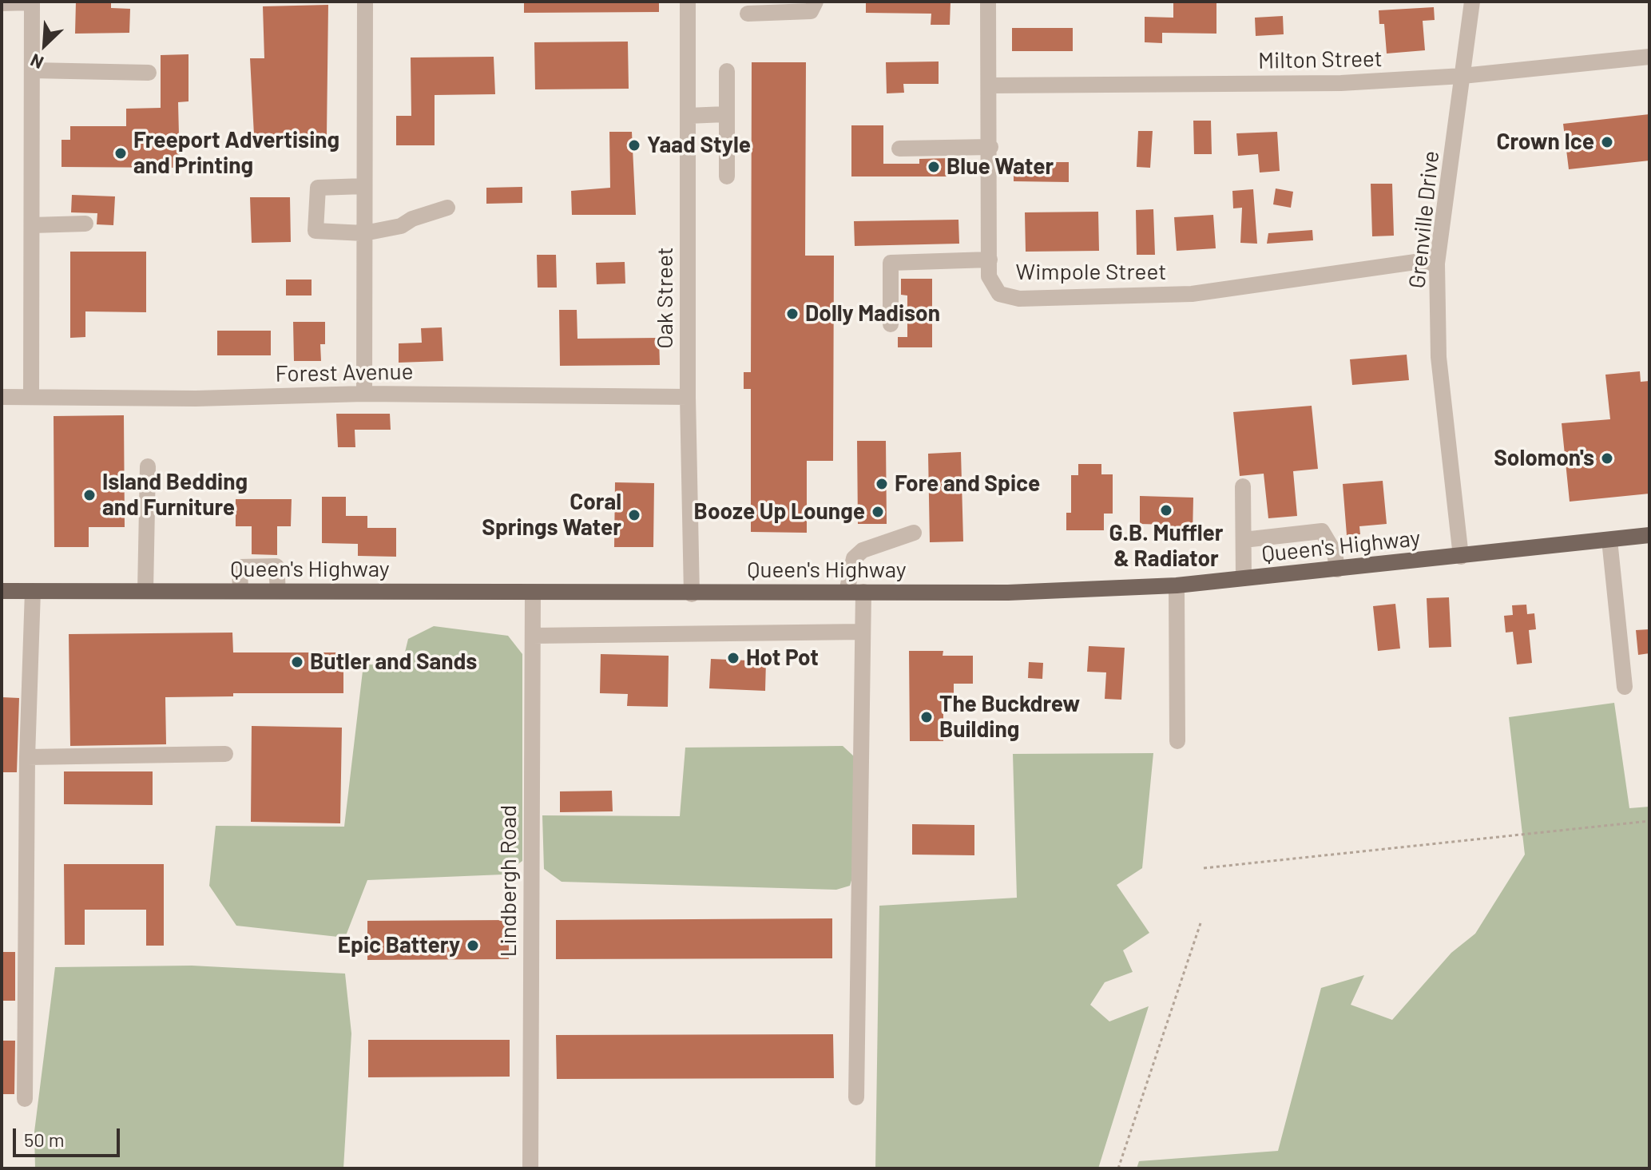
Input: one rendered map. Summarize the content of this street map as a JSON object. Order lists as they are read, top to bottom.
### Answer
{
  "streets": {
    "main road": ["Queen's Highway"],
    "street": [
      "Milton Street",
      "Grenville Drive",
      "Wimpole Street",
      "Oak Street",
      "Forest Avenue",
      "Lindbergh Road"
    ]
  },
  "crossings": [
    ["Milton Street", "Grenville Drive"],
    ["Milton Street", "Wimpole Street"],
    ["Grenville Drive", "Wimpole Street"],
    ["Grenville Drive", "Queen's Highway"],
    ["Oak Street", "Forest Avenue"],
    ["Oak Street", "Queen's Highway"],
    ["Queen's Highway", "Lindbergh Road"]
  ],
  "places": [
    "Crown Ice",
    "Yaad Style",
    "Freeport Advertising and Printing",
    "Blue Water",
    "Dolly Madison",
    "Solomon's",
    "Fore and Spice",
    "Island Bedding and Furniture",
    "G.B. Muffler & Radiator",
    "Booze Up Lounge",
    "Coral Springs Water",
    "Hot Pot",
    "Butler and Sands",
    "The Buckdrew Building",
    "Epic Battery"
  ],
  "scale_bar": "50 m",
  "north": "bottom left"
}
